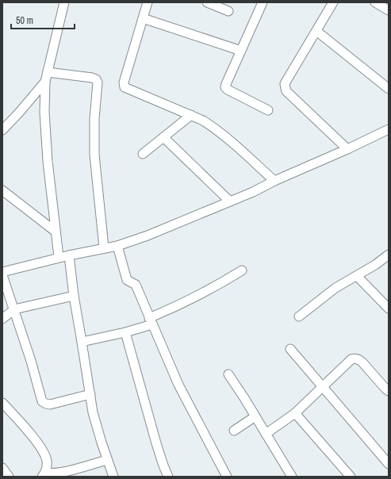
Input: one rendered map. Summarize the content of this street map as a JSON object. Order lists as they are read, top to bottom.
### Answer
{
  "scale_bar": "50 m"
}
